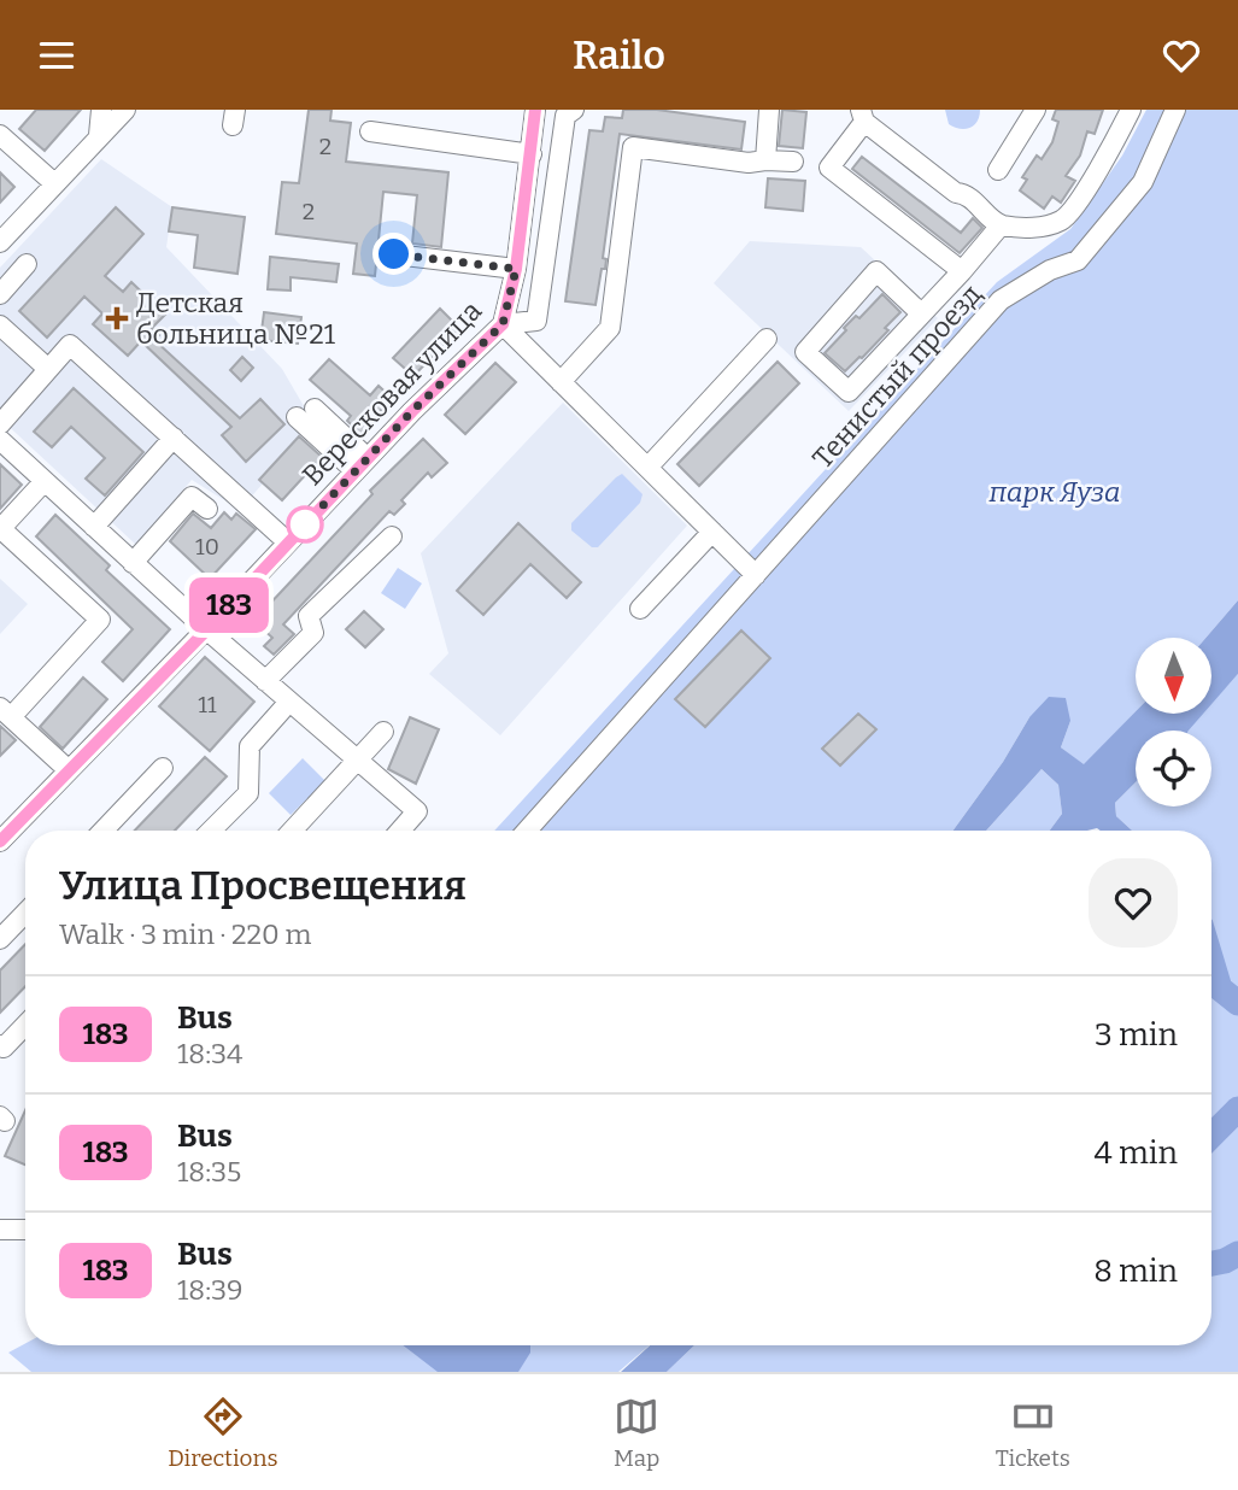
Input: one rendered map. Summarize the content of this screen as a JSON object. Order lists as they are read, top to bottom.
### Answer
{
  "streets": {
    "street": ["Тенистый проезд", "Вересковая улица"]
  },
  "parks": ["парк Яуза"],
  "places": {
    "health": ["Детская больница №21"]
  },
  "lines": ["bus line 183"],
  "house_numbers": [
    "2",
    "2",
    "10",
    "11"
  ],
  "north": "bottom",
  "page": {
    "header": "Railo",
    "on_map": "183",
    "heading": ["Улица Просвещения", "Walk · 3 min · 220 m"],
    "list": [
      {
        "mark": "183",
        "name": "Bus",
        "note": "18:34",
        "value": "3 min"
      },
      {
        "mark": "183",
        "name": "Bus",
        "note": "18:35",
        "value": "4 min"
      },
      {
        "mark": "183",
        "name": "Bus",
        "note": "18:39",
        "value": "8 min"
      }
    ],
    "tabs": ["Directions", "Map", "Tickets"]
  }
}
